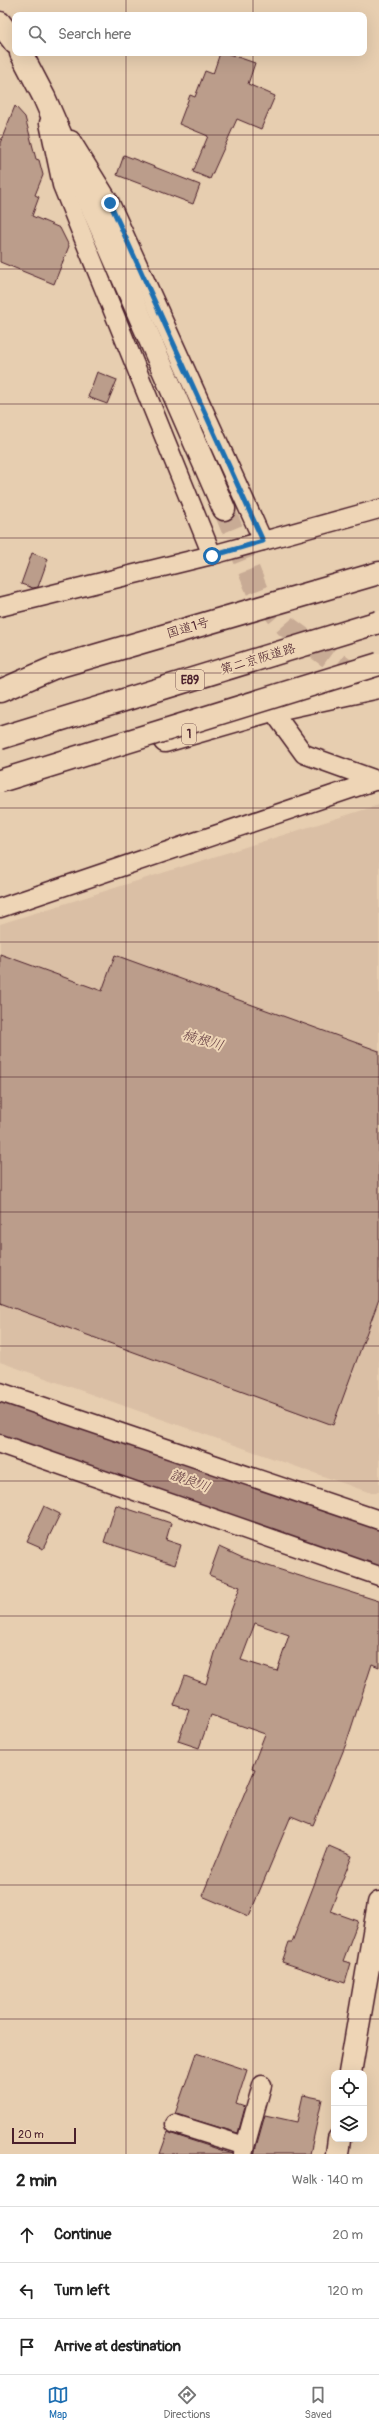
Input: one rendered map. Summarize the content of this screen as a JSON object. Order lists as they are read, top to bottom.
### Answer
{
  "streets": {
    "main road": [
      "国道1号",
      "第二京阪道路",
      "E89",
      "1"
    ]
  },
  "water": ["楠根川", "讃良川"],
  "scale_bar": "20 m",
  "page": {
    "search": "Search here",
    "scale": "20 m",
    "heading": ["2 min", "Walk · 140 m"],
    "list": [
      ["Continue", "20 m"],
      ["Turn left", "120 m"],
      "Arrive at destination"
    ],
    "nav": ["Map", "Directions", "Saved"]
  }
}
